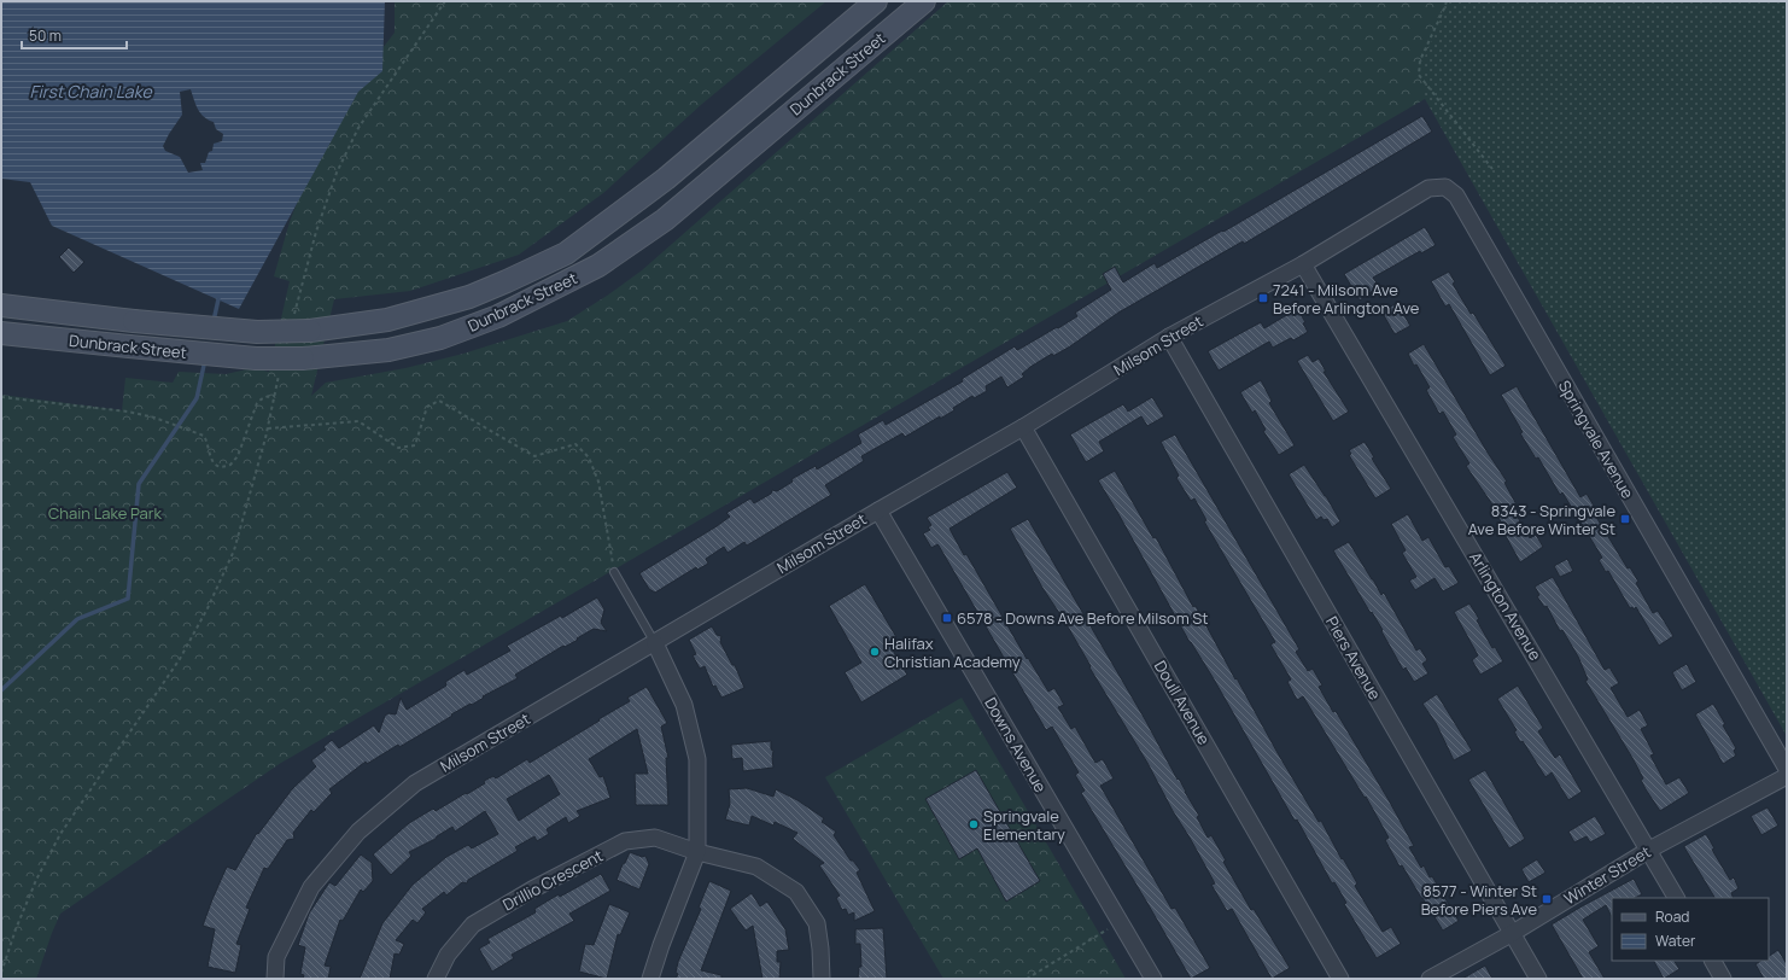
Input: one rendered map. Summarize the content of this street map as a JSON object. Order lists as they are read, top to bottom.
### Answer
{
  "streets": {
    "main road": ["Dunbrack Street"],
    "street": [
      "Milsom Street",
      "Springvale Avenue",
      "Arlington Avenue",
      "Piers Avenue",
      "Doull Avenue",
      "Downs Avenue",
      "Winter Street",
      "Drillio Crescent"
    ]
  },
  "crossings": [
    ["Milsom Street", "Springvale Avenue"],
    ["Milsom Street", "Arlington Avenue"],
    ["Milsom Street", "Piers Avenue"],
    ["Milsom Street", "Doull Avenue"],
    ["Milsom Street", "Downs Avenue"],
    ["Arlington Avenue", "Winter Street"],
    ["Piers Avenue", "Winter Street"]
  ],
  "water": ["First Chain Lake"],
  "parks": ["Chain Lake Park"],
  "places": {
    "transit": [
      "7241 - Milsom Ave Before Arlington Ave",
      "8343 - Springvale Ave Before Winter St",
      "6578 - Downs Ave Before Milsom St",
      "8577 - Winter St Before Piers Ave"
    ],
    "other": ["Halifax Christian Academy", "Springvale Elementary"]
  },
  "legend": ["Road", "Water"],
  "scale_bar": "50 m"
}
